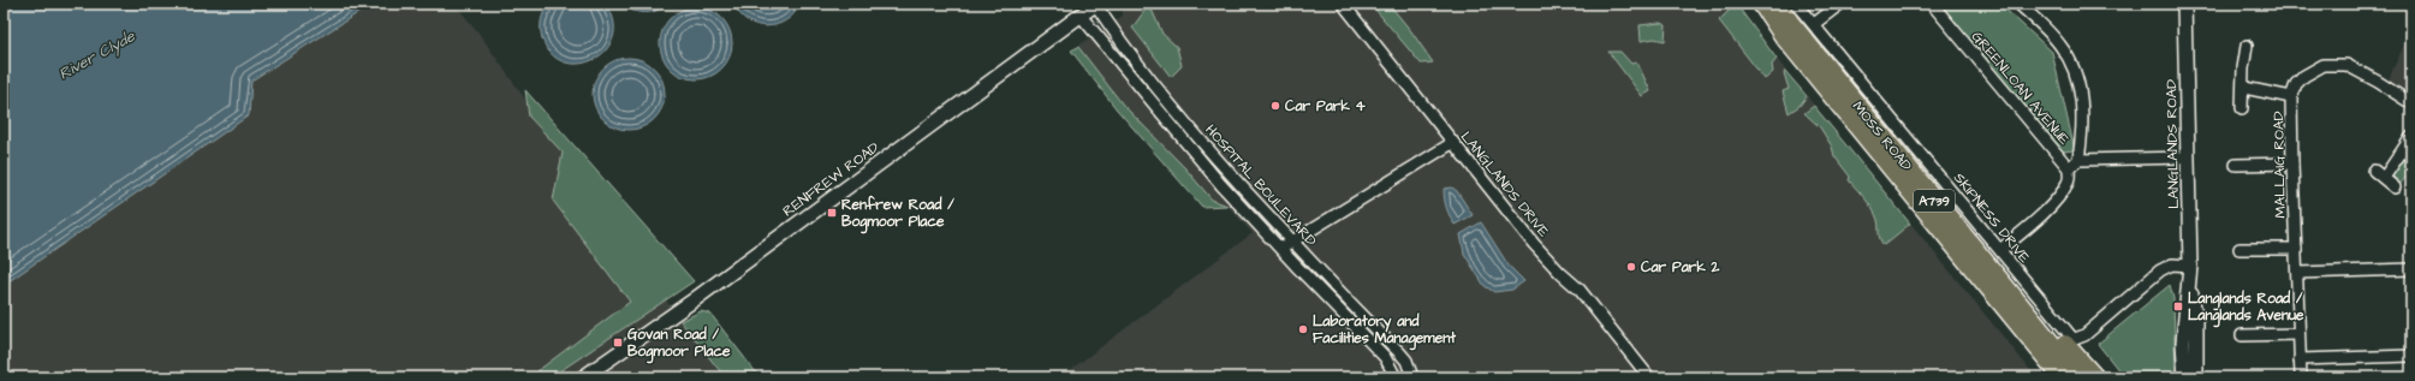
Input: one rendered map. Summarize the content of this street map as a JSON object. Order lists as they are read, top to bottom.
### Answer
{
  "streets": {
    "main road": ["MOSS ROAD", "A739"],
    "street": [
      "GREENLOAN AVENUE",
      "LANGLANDS ROAD",
      "MALLAIG ROAD",
      "RENFREW ROAD",
      "LANGLANDS DRIVE",
      "HOSPITAL BOULEVARD",
      "SKIPNESS DRIVE"
    ]
  },
  "crossings": [
    ["LANGLANDS ROAD", "SKIPNESS DRIVE"],
    ["RENFREW ROAD", "HOSPITAL BOULEVARD"]
  ],
  "water": ["River Clyde"],
  "places": {
    "other": ["Car Park 4", "Car Park 2", "Laboratory and Facilities Management"],
    "transit": ["Renfrew Road / Bogmoor Place", "Langlands Road / Langlands Avenue", "Govan Road / Bogmoor Place"]
  }
}
